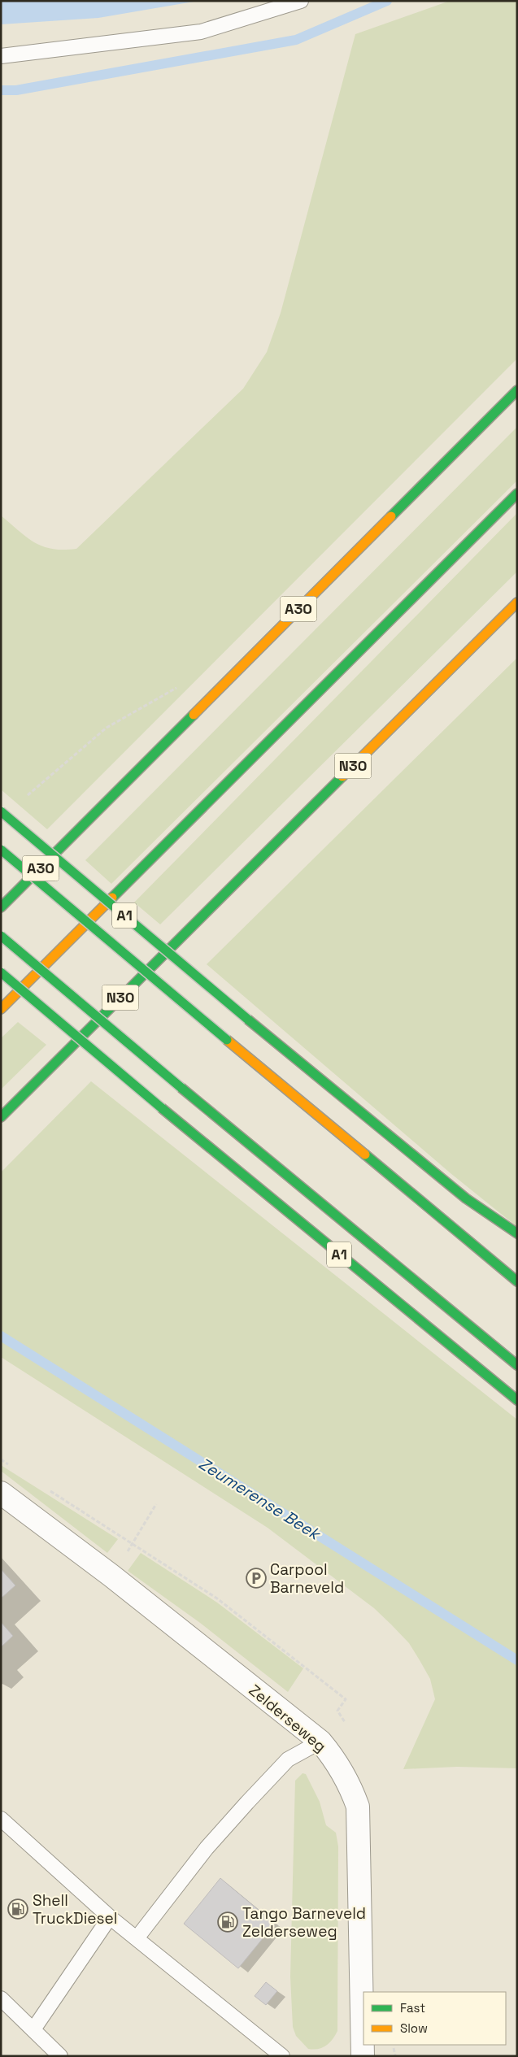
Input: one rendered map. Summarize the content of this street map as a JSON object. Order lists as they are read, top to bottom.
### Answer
{
  "streets": {
    "main road": ["A30", "N30", "A1"],
    "street": ["Zelderseweg"]
  },
  "water": ["Zeumerense Beek"],
  "places": {
    "parking": ["Carpool Barneveld"],
    "fuel station": ["Shell TruckDiesel", "Tango Barneveld Zelderseweg"]
  },
  "legend": ["Fast", "Slow"]
}
